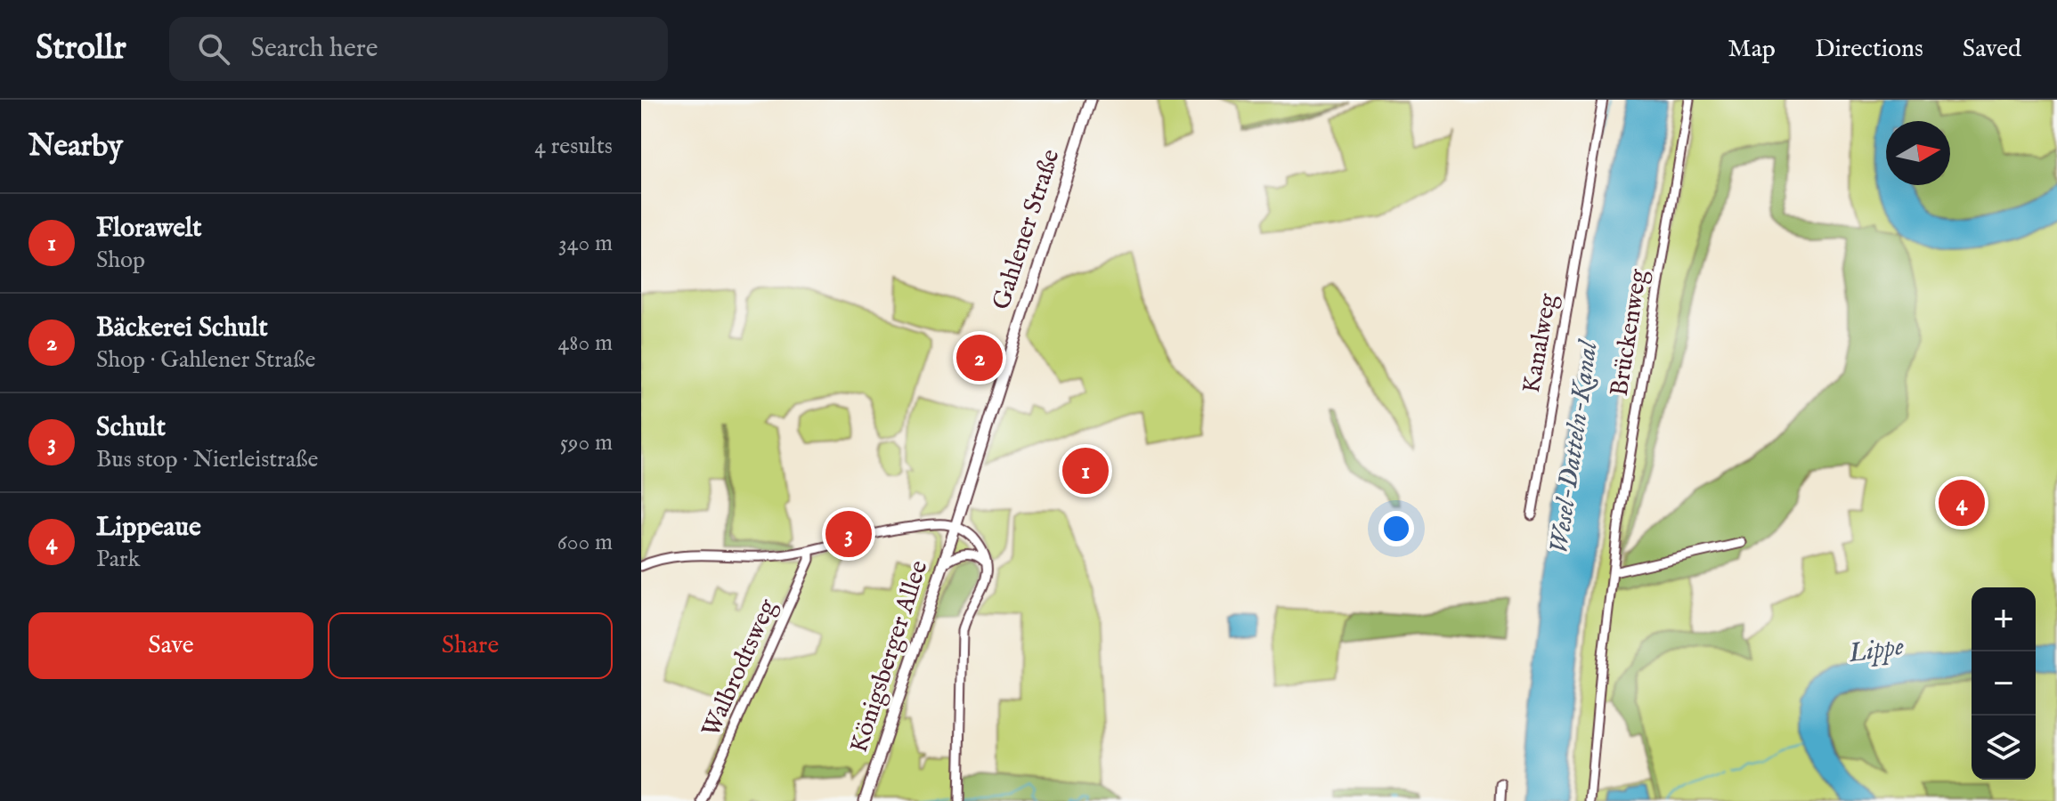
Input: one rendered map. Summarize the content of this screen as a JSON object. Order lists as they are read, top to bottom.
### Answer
{
  "streets": {
    "main road": ["Gahlener Straße", "Königsberger Allee"],
    "street": ["Brückenweg", "Kanalweg", "Walbrodtsweg"]
  },
  "crossings": [
    ["Gahlener Straße", "Königsberger Allee"]
  ],
  "water": ["Wesel-Datteln-Kanal", "Lippe"],
  "north": "right",
  "page": {
    "header": "Strollr",
    "search": "Search here",
    "nav": ["Map", "Directions", "Saved"],
    "heading": ["Nearby", "4 results"],
    "list": [
      {
        "mark": "1",
        "name": "Florawelt",
        "note": "Shop",
        "value": "340 m"
      },
      {
        "mark": "2",
        "name": "Bäckerei Schult",
        "note": "Shop · Gahlener Straße",
        "value": "480 m"
      },
      {
        "mark": "3",
        "name": "Schult",
        "note": "Bus stop · Nierleistraße",
        "value": "590 m"
      },
      {
        "mark": "4",
        "name": "Lippeaue",
        "note": "Park",
        "value": "600 m"
      }
    ],
    "pins": [
      "2",
      "1",
      "4",
      "3"
    ],
    "map_buttons": ["+", "−"],
    "buttons": ["Save", "Share"]
  }
}
